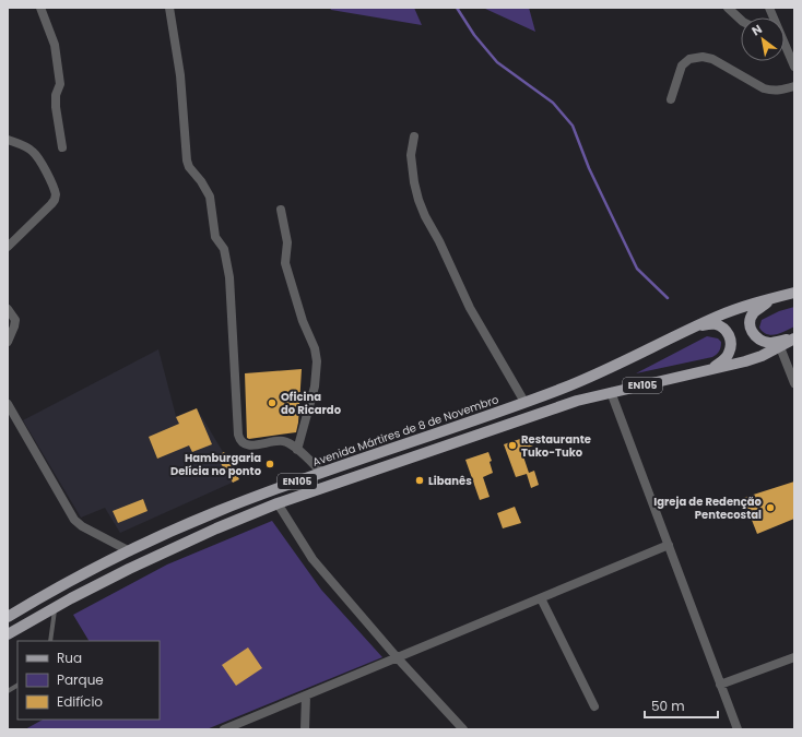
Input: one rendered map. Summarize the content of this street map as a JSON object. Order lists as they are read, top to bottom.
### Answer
{
  "streets": {
    "main road": ["EN105", "Avenida Mártires de 8 de Novembro"]
  },
  "places": [
    "Oficina do Ricardo",
    "Restaurante Tuko-Tuko",
    "Hamburgaria Delícia no ponto",
    "Libanês",
    "Igreja de Redenção Pentecostal"
  ],
  "legend": ["Rua", "Parque", "Edifício"],
  "scale_bar": "50 m",
  "north": "top left"
}
